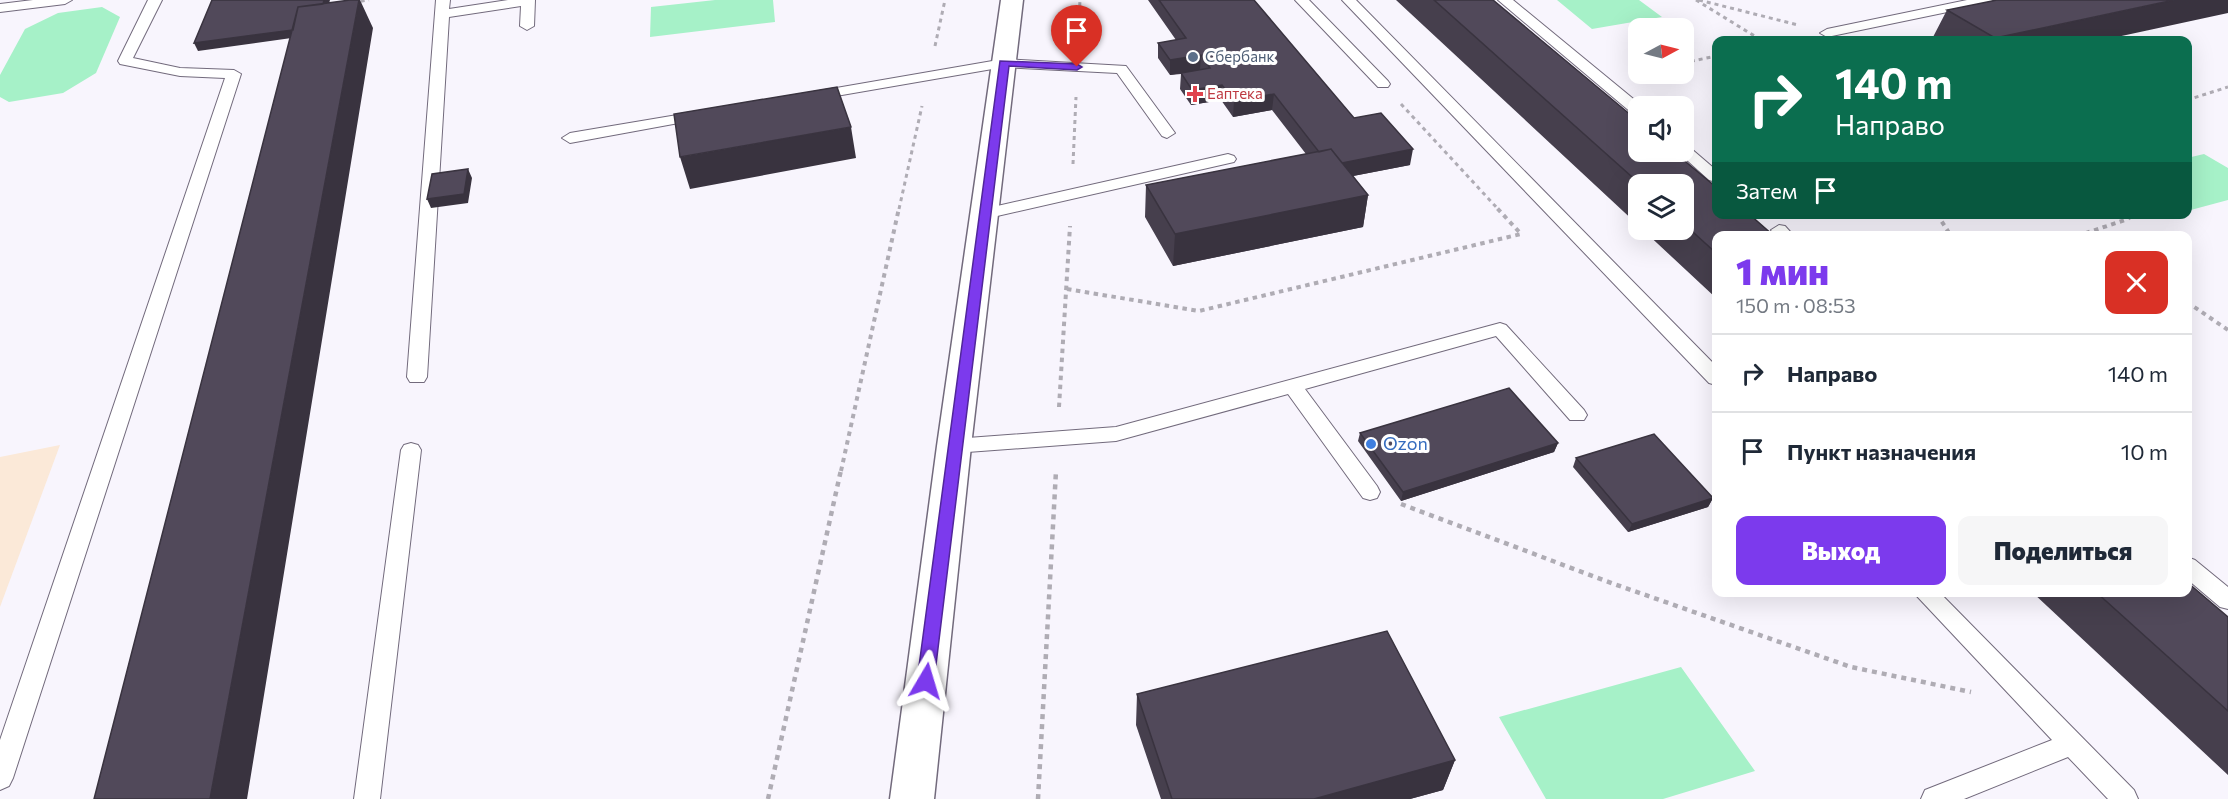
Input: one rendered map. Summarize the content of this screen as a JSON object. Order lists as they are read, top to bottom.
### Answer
{
  "places": {
    "other": ["Сбербанк", "Ozon"],
    "health": ["Еаптека"]
  },
  "north": "right",
  "page": {
    "turn": ["140 m", "Направо"],
    "then": "Затем",
    "heading": ["1 мин", "150 m · 08:53"],
    "list": [
      {
        "name": "Направо",
        "value": "140 m"
      },
      {
        "name": "Пункт назначения",
        "value": "10 m"
      }
    ],
    "buttons": ["Выход", "Поделиться"]
  }
}
